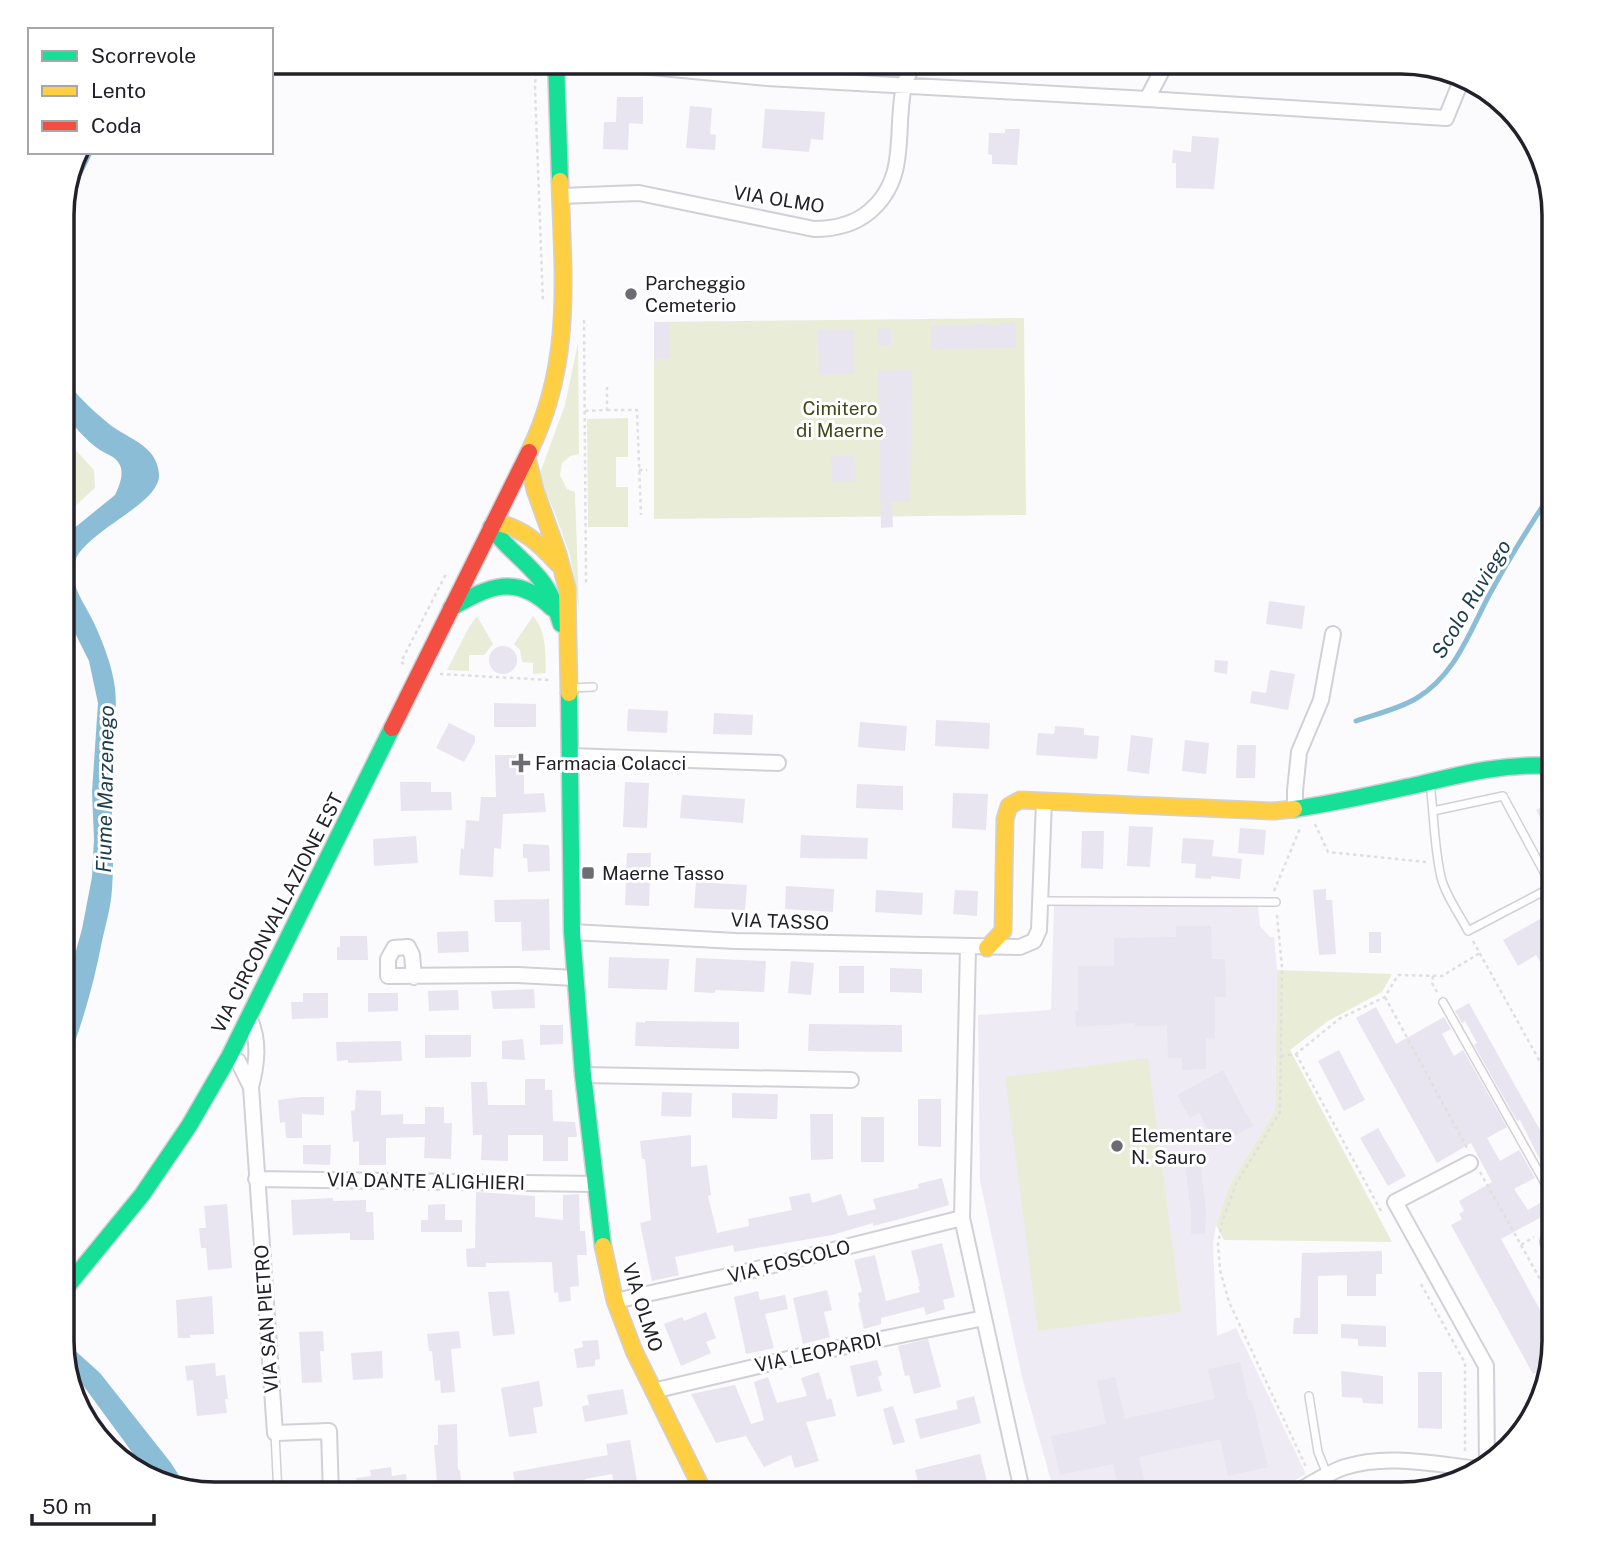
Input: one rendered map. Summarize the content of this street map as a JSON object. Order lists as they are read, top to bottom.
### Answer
{
  "streets": {
    "street": [
      "VIA OLMO",
      "VIA CIRCONVALLAZIONE EST",
      "VIA TASSO",
      "VIA DANTE ALIGHIERI",
      "VIA FOSCOLO",
      "VIA SAN PIETRO",
      "VIA LEOPARDI"
    ]
  },
  "crossings": [
    ["VIA OLMO", "VIA CIRCONVALLAZIONE EST"],
    ["VIA OLMO", "VIA TASSO"],
    ["VIA OLMO", "VIA DANTE ALIGHIERI"],
    ["VIA OLMO", "VIA FOSCOLO"],
    ["VIA OLMO", "VIA LEOPARDI"],
    ["VIA CIRCONVALLAZIONE EST", "VIA SAN PIETRO"],
    ["VIA DANTE ALIGHIERI", "VIA SAN PIETRO"]
  ],
  "water": ["Scolo Ruviego", "Fiume Marzenego"],
  "parks": ["Cimitero di Maerne"],
  "places": {
    "other": ["Parcheggio Cemeterio", "Elementare N. Sauro"],
    "health": ["Farmacia Colacci"],
    "transit": ["Maerne Tasso"]
  },
  "legend": ["Scorrevole", "Lento", "Coda"],
  "scale_bar": "50 m"
}
